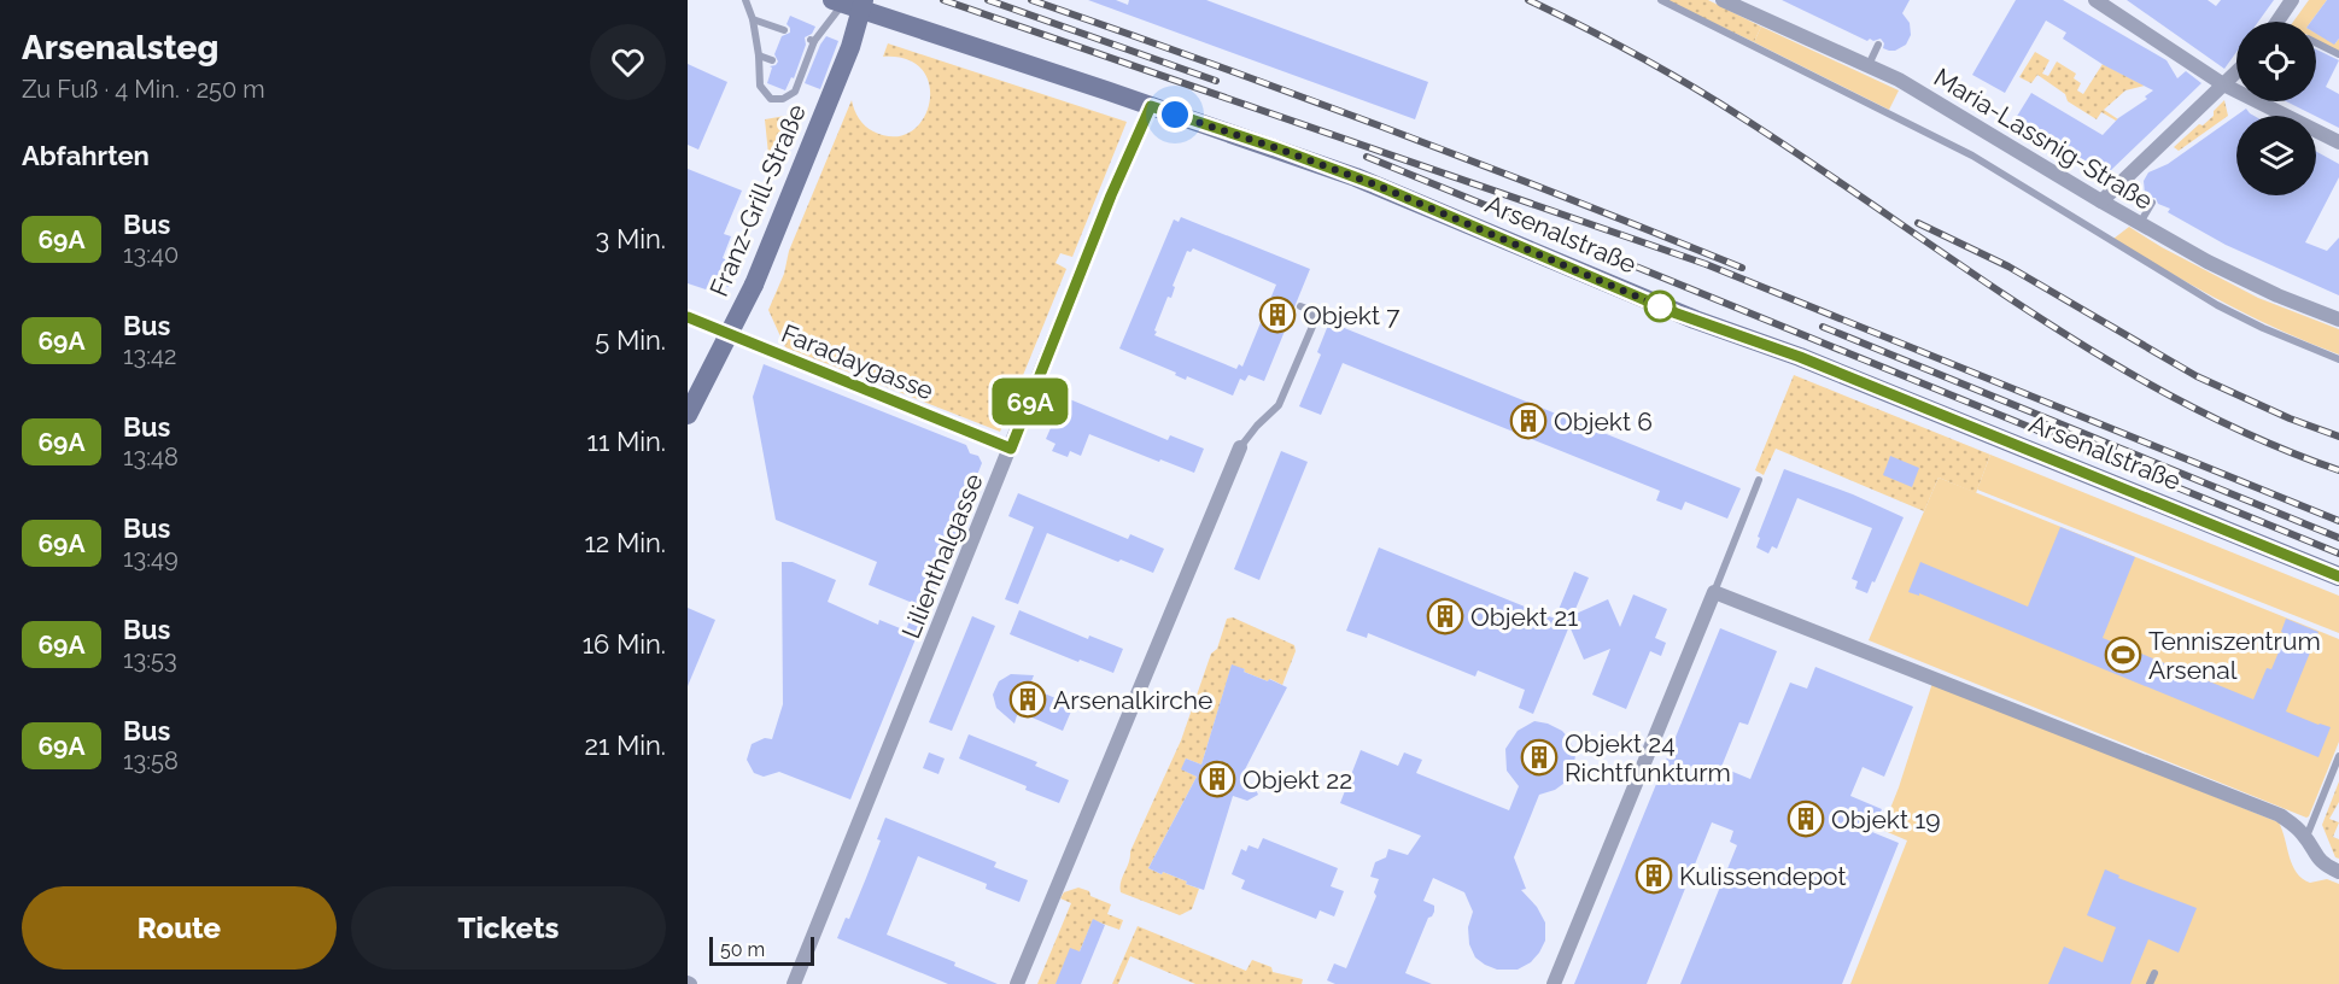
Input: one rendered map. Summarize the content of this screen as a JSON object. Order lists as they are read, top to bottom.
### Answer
{
  "streets": {
    "main road": ["Franz-Grill-Straße", "Arsenalstraße"],
    "street": ["Maria-Lassnig-Straße", "Faradaygasse", "Lilienthalgasse"]
  },
  "crossings": [
    ["Franz-Grill-Straße", "Arsenalstraße"],
    ["Franz-Grill-Straße", "Faradaygasse"],
    ["Arsenalstraße", "Lilienthalgasse"],
    ["Faradaygasse", "Lilienthalgasse"]
  ],
  "places": {
    "building": [
      "Objekt 7",
      "Objekt 6",
      "Objekt 21",
      "Arsenalkirche",
      "Objekt 24 Richtfunkturm",
      "Objekt 22",
      "Objekt 19",
      "Kulissendepot"
    ],
    "sports": ["Tenniszentrum Arsenal"]
  },
  "lines": ["bus line 69A"],
  "scale_bar": "50 m",
  "page": {
    "heading": [
      ["Arsenalsteg", "Zu Fuß · 4 Min. · 250 m"],
      "Abfahrten"
    ],
    "on_map": "69A",
    "list": [
      {
        "mark": "69A",
        "name": "Bus",
        "note": "13:40",
        "value": "3 Min."
      },
      {
        "mark": "69A",
        "name": "Bus",
        "note": "13:42",
        "value": "5 Min."
      },
      {
        "mark": "69A",
        "name": "Bus",
        "note": "13:48",
        "value": "11 Min."
      },
      {
        "mark": "69A",
        "name": "Bus",
        "note": "13:49",
        "value": "12 Min."
      },
      {
        "mark": "69A",
        "name": "Bus",
        "note": "13:53",
        "value": "16 Min."
      },
      {
        "mark": "69A",
        "name": "Bus",
        "note": "13:58",
        "value": "21 Min."
      }
    ],
    "buttons": ["Route", "Tickets"],
    "scale": "50 m"
  }
}
